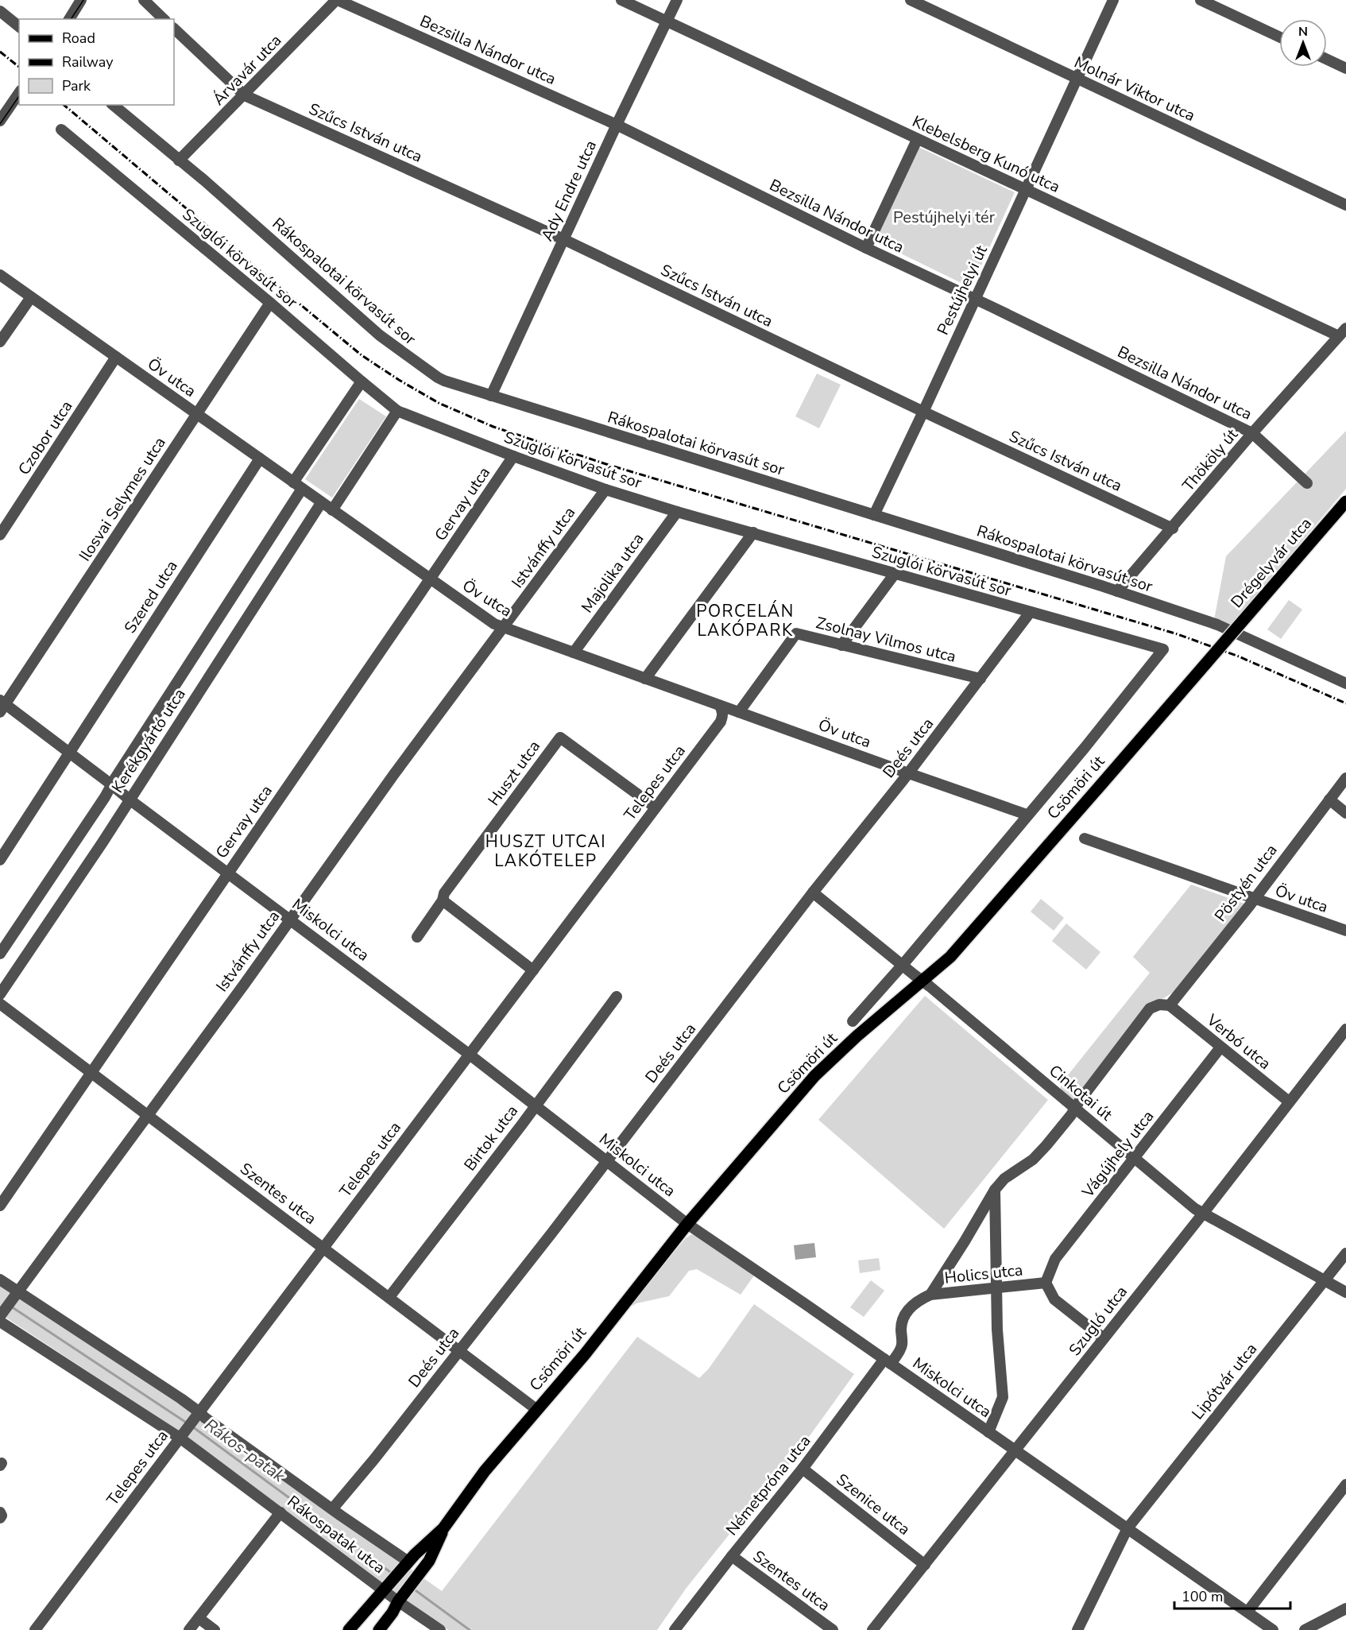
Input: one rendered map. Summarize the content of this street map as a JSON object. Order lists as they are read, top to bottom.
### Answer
{
  "streets": {
    "main road": ["Drégelyvár utca", "Csömöri út"],
    "street": [
      "Bezsilla Nándor utca",
      "Árvavár utca",
      "Molnár Viktor utca",
      "Szűcs István utca",
      "Klebelsberg Kunó utca",
      "Ady Endre utca",
      "Szuglói körvasút sor",
      "Rákospalotai körvasút sor",
      "Pestújhelyi út",
      "Öv utca",
      "Czobor utca",
      "Thököly út",
      "Ilosvai Selymes utca",
      "Gervay utca",
      "Istvánffy utca",
      "Majolika utca",
      "Szered utca",
      "Zsolnay Vilmos utca",
      "Kerékgyártó utca",
      "Deés utca",
      "Huszt utca",
      "Telepes utca",
      "Pöstyén utca",
      "Miskolci utca",
      "Verbó utca",
      "Cinkotai út",
      "Birtok utca",
      "Vágújhely utca",
      "Szentes utca",
      "Holics utca",
      "Szugló utca",
      "Lipótvár utca",
      "Németpróna utca",
      "Szenice utca",
      "Rákospatak utca"
    ]
  },
  "crossings": [
    ["Bezsilla Nándor utca", "Árvavár utca"],
    ["Bezsilla Nándor utca", "Ady Endre utca"],
    ["Bezsilla Nándor utca", "Pestújhelyi út"],
    ["Bezsilla Nándor utca", "Thököly út"],
    ["Árvavár utca", "Szűcs István utca"],
    ["Árvavár utca", "Rákospalotai körvasút sor"],
    ["Molnár Viktor utca", "Pestújhelyi út"],
    ["Szűcs István utca", "Ady Endre utca"],
    ["Szűcs István utca", "Pestújhelyi út"],
    ["Szűcs István utca", "Thököly út"],
    ["Klebelsberg Kunó utca", "Ady Endre utca"],
    ["Klebelsberg Kunó utca", "Pestújhelyi út"],
    ["Klebelsberg Kunó utca", "Thököly út"],
    ["Ady Endre utca", "Rákospalotai körvasút sor"],
    ["Szuglói körvasút sor", "Ilosvai Selymes utca"],
    ["Szuglói körvasút sor", "Gervay utca"],
    ["Szuglói körvasút sor", "Istvánffy utca"],
    ["Szuglói körvasút sor", "Majolika utca"],
    ["Szuglói körvasút sor", "Kerékgyártó utca"],
    ["Szuglói körvasút sor", "Deés utca"],
    ["Szuglói körvasút sor", "Csömöri út"],
    ["Rákospalotai körvasút sor", "Pestújhelyi út"],
    ["Rákospalotai körvasút sor", "Thököly út"],
    ["Öv utca", "Czobor utca"],
    ["Öv utca", "Ilosvai Selymes utca"],
    ["Öv utca", "Gervay utca"],
    ["Öv utca", "Istvánffy utca"],
    ["Öv utca", "Majolika utca"],
    ["Öv utca", "Szered utca"],
    ["Öv utca", "Zsolnay Vilmos utca"],
    ["Öv utca", "Kerékgyártó utca"],
    ["Öv utca", "Deés utca"],
    ["Öv utca", "Telepes utca"],
    ["Öv utca", "Csömöri út"],
    ["Öv utca", "Pöstyén utca"],
    ["Ilosvai Selymes utca", "Miskolci utca"],
    ["Gervay utca", "Miskolci utca"],
    ["Gervay utca", "Szentes utca"],
    ["Istvánffy utca", "Miskolci utca"],
    ["Istvánffy utca", "Szentes utca"],
    ["Istvánffy utca", "Rákospatak utca"],
    ["Drégelyvár utca", "Csömöri út"],
    ["Szered utca", "Miskolci utca"],
    ["Zsolnay Vilmos utca", "Deés utca"],
    ["Kerékgyártó utca", "Miskolci utca"],
    ["Deés utca", "Miskolci utca"],
    ["Deés utca", "Cinkotai út"],
    ["Deés utca", "Szentes utca"],
    ["Deés utca", "Rákospatak utca"],
    ["Huszt utca", "Telepes utca"],
    ["Telepes utca", "Miskolci utca"],
    ["Telepes utca", "Szentes utca"],
    ["Telepes utca", "Rákospatak utca"],
    ["Csömöri út", "Miskolci utca"],
    ["Csömöri út", "Cinkotai út"],
    ["Csömöri út", "Szentes utca"],
    ["Csömöri út", "Rákospatak utca"],
    ["Pöstyén utca", "Verbó utca"],
    ["Miskolci utca", "Birtok utca"],
    ["Miskolci utca", "Holics utca"],
    ["Miskolci utca", "Szugló utca"],
    ["Miskolci utca", "Lipótvár utca"],
    ["Miskolci utca", "Németpróna utca"],
    ["Verbó utca", "Vágújhely utca"],
    ["Verbó utca", "Szugló utca"],
    ["Cinkotai út", "Vágújhely utca"],
    ["Cinkotai út", "Szugló utca"],
    ["Cinkotai út", "Lipótvár utca"],
    ["Birtok utca", "Szentes utca"],
    ["Vágújhely utca", "Holics utca"],
    ["Szentes utca", "Németpróna utca"],
    ["Holics utca", "Szugló utca"],
    ["Holics utca", "Németpróna utca"],
    ["Szugló utca", "Szenice utca"],
    ["Németpróna utca", "Szenice utca"]
  ],
  "districts": ["PORCELÁN LAKÓPARK", "HUSZT UTCAI LAKÓTELEP"],
  "water": ["Rákos-patak"],
  "parks": ["Pestújhelyi tér"],
  "legend": ["Road", "Railway", "Park"],
  "scale_bar": "100 m",
  "north": "top"
}
